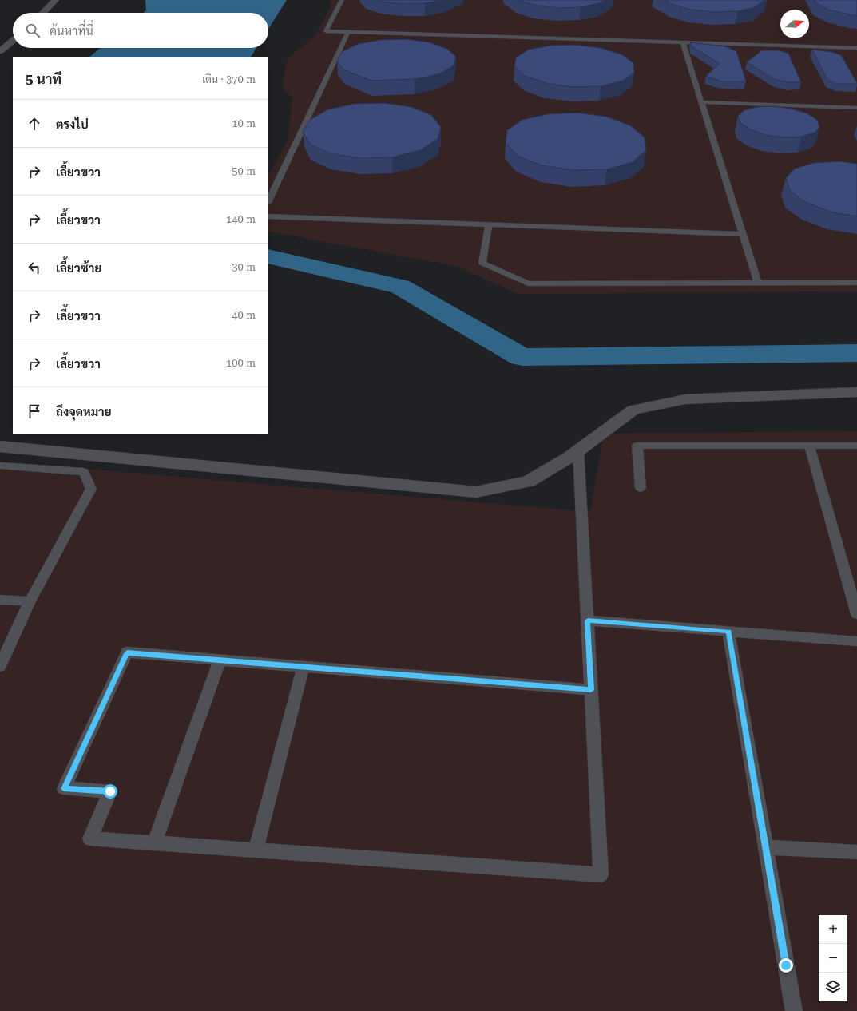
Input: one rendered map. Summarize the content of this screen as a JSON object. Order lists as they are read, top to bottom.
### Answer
{
  "north": "right",
  "page": {
    "search": "ค้นหาที่นี่",
    "heading": ["5 นาที", "เดิน · 370 m"],
    "list": [
      ["ตรงไป", "10 m"],
      ["เลี้ยวขวา", "50 m"],
      ["เลี้ยวขวา", "140 m"],
      ["เลี้ยวซ้าย", "30 m"],
      ["เลี้ยวขวา", "40 m"],
      ["เลี้ยวขวา", "100 m"],
      "ถึงจุดหมาย"
    ],
    "map_buttons": ["+", "−"]
  }
}
